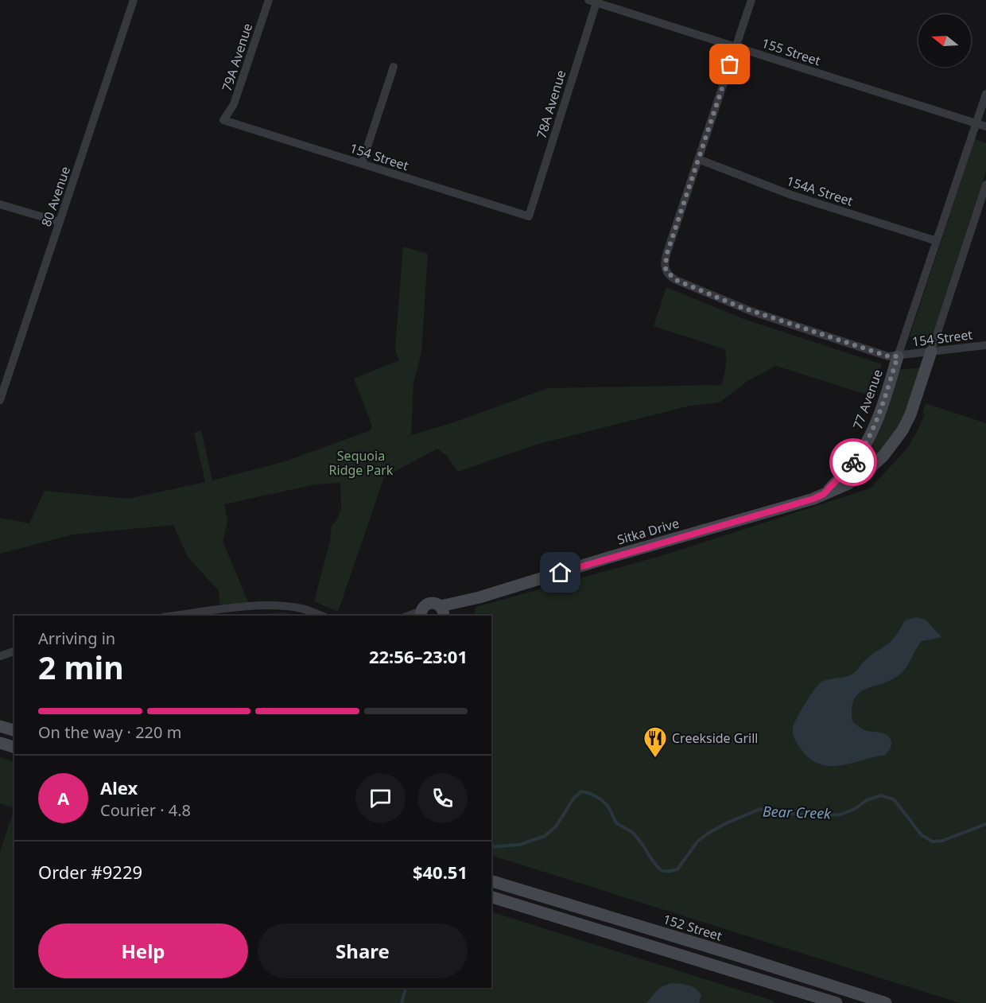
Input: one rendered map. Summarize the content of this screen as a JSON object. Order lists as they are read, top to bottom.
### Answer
{
  "streets": {
    "main road": ["77 Avenue", "Sitka Drive", "152 Street"],
    "street": [
      "155 Street",
      "79A Avenue",
      "78A Avenue",
      "154 Street",
      "154A Street",
      "80 Avenue"
    ]
  },
  "crossings": [
    ["155 Street", "78A Avenue"],
    ["155 Street", "77 Avenue"],
    ["79A Avenue", "154 Street"],
    ["78A Avenue", "154 Street"],
    ["154 Street", "154A Street"],
    ["154 Street", "77 Avenue"],
    ["154A Street", "77 Avenue"],
    ["77 Avenue", "Sitka Drive"]
  ],
  "water": ["Bear Creek"],
  "parks": ["Sequoia Ridge Park"],
  "places": {
    "restaurant": ["Creekside Grill"]
  },
  "north": "left",
  "page": {
    "heading": ["2 min", "Arriving in", "22:56–23:01"],
    "panel": [
      "Alex",
      "Courier · 4.8",
      "Order #9229",
      "$40.51"
    ],
    "bar": "On the way · 220 m",
    "round": "A",
    "buttons": ["Help", "Share"]
  }
}
